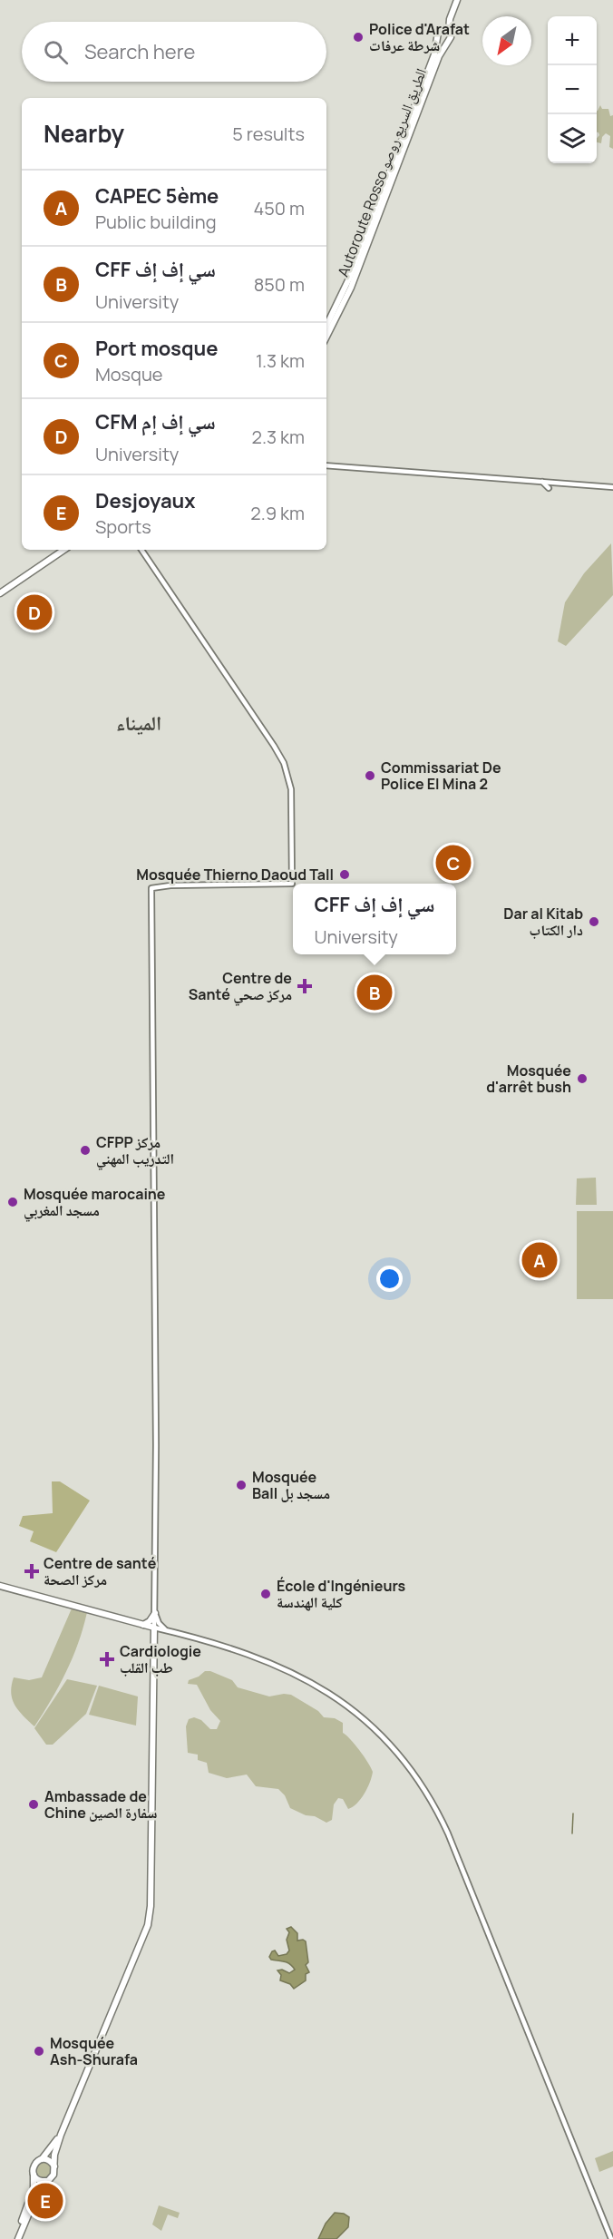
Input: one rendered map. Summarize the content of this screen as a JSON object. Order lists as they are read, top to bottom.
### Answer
{
  "streets": {
    "highway": ["Autoroute Rosso الطريق السريع روصو"]
  },
  "districts": ["الميناء"],
  "places": {
    "other": [
      "Police d'Arafat شرطة عرفات",
      "Commissariat De Police El Mina 2",
      "Mosquée Thierno Daoud Tall",
      "Dar al Kitab دار الكتاب",
      "Mosquée d'arrêt bush",
      "CFPP مركز التدريب المهني",
      "Mosquée marocaine مسجد المغربي",
      "Mosquée Ball مسجد بل",
      "École d'Ingénieurs كلية الهندسة",
      "Ambassade de Chine سفارة الصين",
      "Mosquée Ash-Shurafa"
    ],
    "health": ["Centre de Santé مركز صحي", "Centre de santé مركز الصحة", "Cardiologie طب القلب"]
  },
  "north": "bottom left",
  "page": {
    "map_buttons": ["+", "−"],
    "search": "Search here",
    "heading": ["Nearby", "5 results"],
    "list": [
      {
        "mark": "A",
        "name": "CAPEC 5ème",
        "note": "Public building",
        "value": "450 m"
      },
      {
        "mark": "B",
        "name": "CFF سي إف إف",
        "note": "University",
        "value": "850 m"
      },
      {
        "mark": "C",
        "name": "Port mosque",
        "note": "Mosque",
        "value": "1.3 km"
      },
      {
        "mark": "D",
        "name": "CFM سي إف إم",
        "note": "University",
        "value": "2.3 km"
      },
      {
        "mark": "E",
        "name": "Desjoyaux",
        "note": "Sports",
        "value": "2.9 km"
      }
    ],
    "pins": [
      "D",
      "C",
      "B",
      "A",
      "E"
    ],
    "popup": ["CFF سي إف إف", "University"]
  }
}
